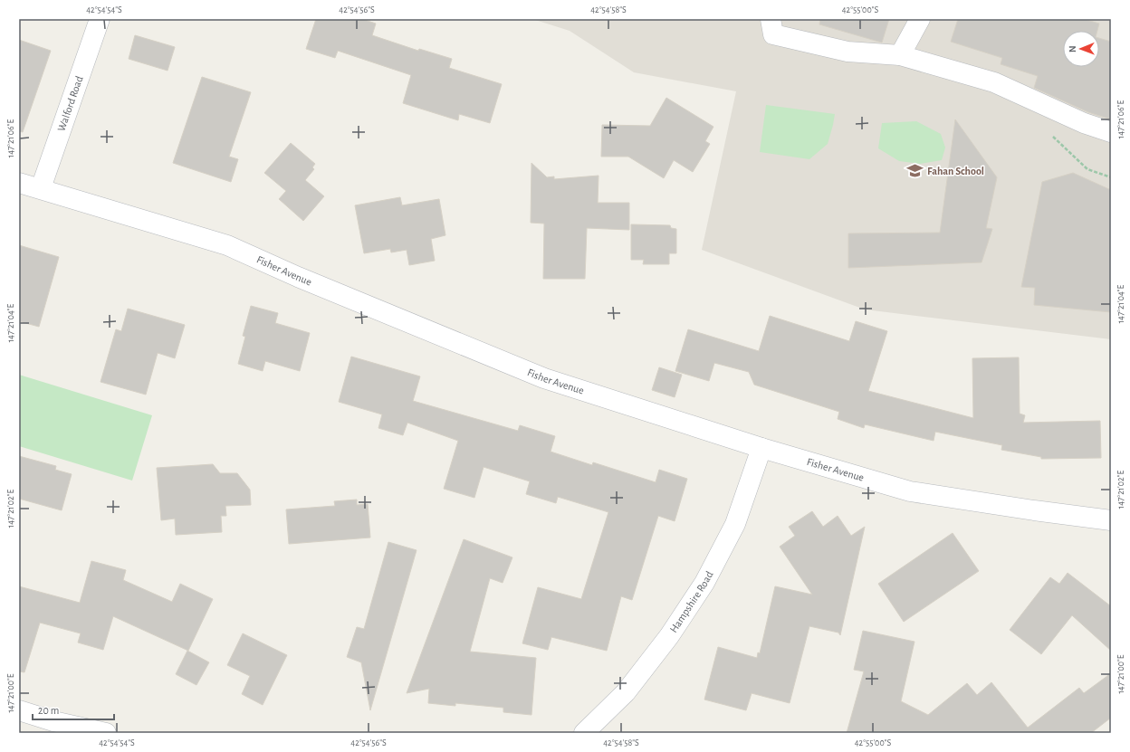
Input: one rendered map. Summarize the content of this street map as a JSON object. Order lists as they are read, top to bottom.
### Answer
{
  "streets": {
    "street": ["Walford Road", "Fisher Avenue", "Hampshire Road"]
  },
  "crossings": [
    ["Walford Road", "Fisher Avenue"],
    ["Fisher Avenue", "Hampshire Road"]
  ],
  "places": {
    "school or university": ["Fahan School"]
  },
  "scale_bar": "20 m",
  "north": "left",
  "coordinates": [
    "42°54'54\"S",
    "42°54'56\"S",
    "42°54'58\"S",
    "42°55'00\"S",
    "147°21'06\"E",
    "147°21'04\"E",
    "147°21'02\"E",
    "147°21'00\"E"
  ]
}
